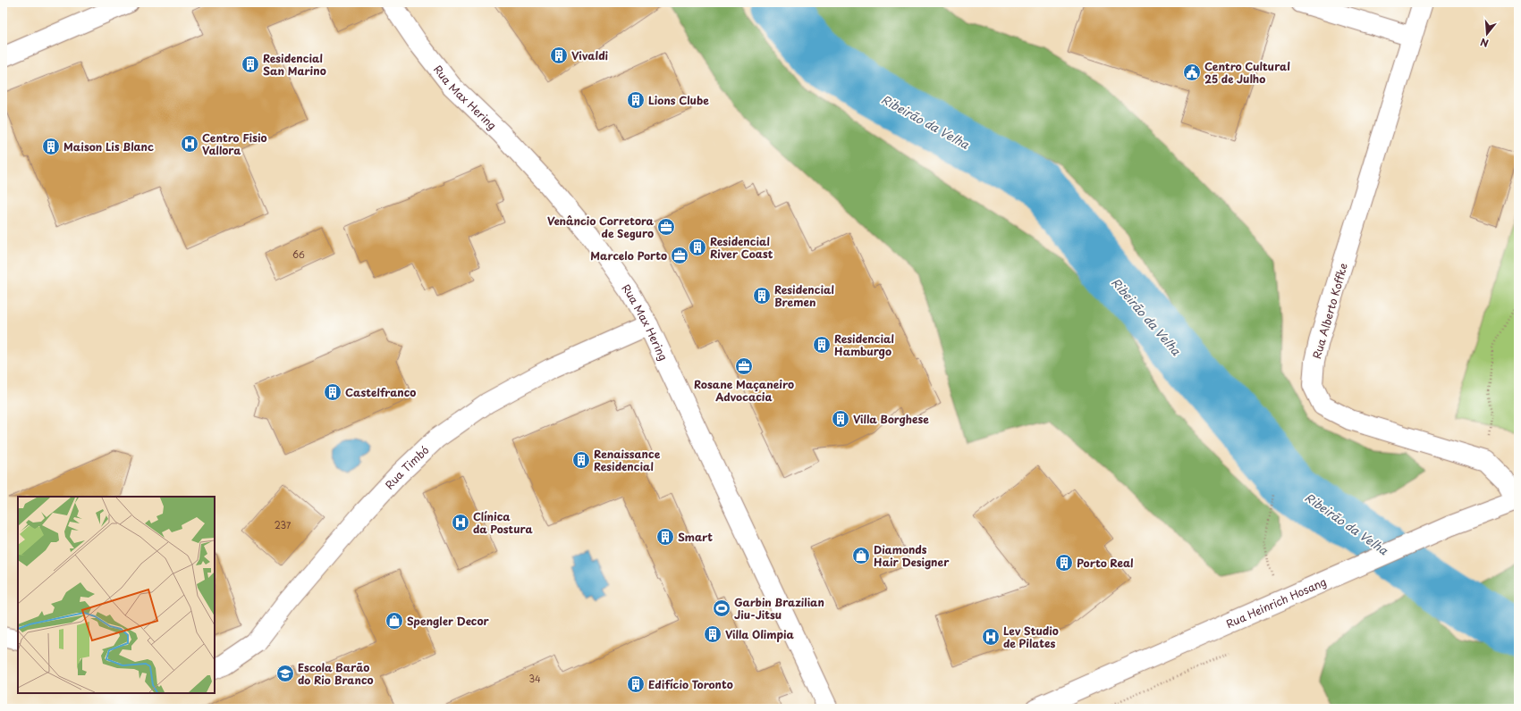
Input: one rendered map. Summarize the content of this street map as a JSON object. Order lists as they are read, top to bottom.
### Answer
{
  "streets": {
    "main road": [
      "Rua Max Hering",
      "Rua Alberto Koffke",
      "Rua Timbó",
      "Rua Heinrich Hosang"
    ]
  },
  "crossings": [
    ["Rua Max Hering", "Rua Timbó"],
    ["Rua Alberto Koffke", "Rua Heinrich Hosang"]
  ],
  "water": ["Ribeirão da Velha"],
  "places": {
    "building": [
      "Vivaldi",
      "Residencial San Marino",
      "Lions Clube",
      "Maison Lis Blanc",
      "Residencial River Coast",
      "Residencial Bremen",
      "Residencial Hamburgo",
      "Castelfranco",
      "Villa Borghese",
      "Renaissance Residencial",
      "Smart",
      "Porto Real",
      "Villa Olimpia",
      "Edifício Toronto"
    ],
    "public building": ["Centro Cultural 25 de Julho"],
    "hospital": ["Centro Fisio Vallora", "Clínica da Postura", "Lev Studio de Pilates"],
    "office": ["Venâncio Corretora de Seguro", "Marcelo Porto", "Rosane Maçaneiro Advocacia"],
    "shop": ["Diamonds Hair Designer", "Spengler Decor"],
    "sports": ["Garbin Brazilian Jiu-Jitsu"],
    "school or university": ["Escola Barão do Rio Branco"]
  },
  "house_numbers": ["66", "237", "34"],
  "north": "bottom"
}
